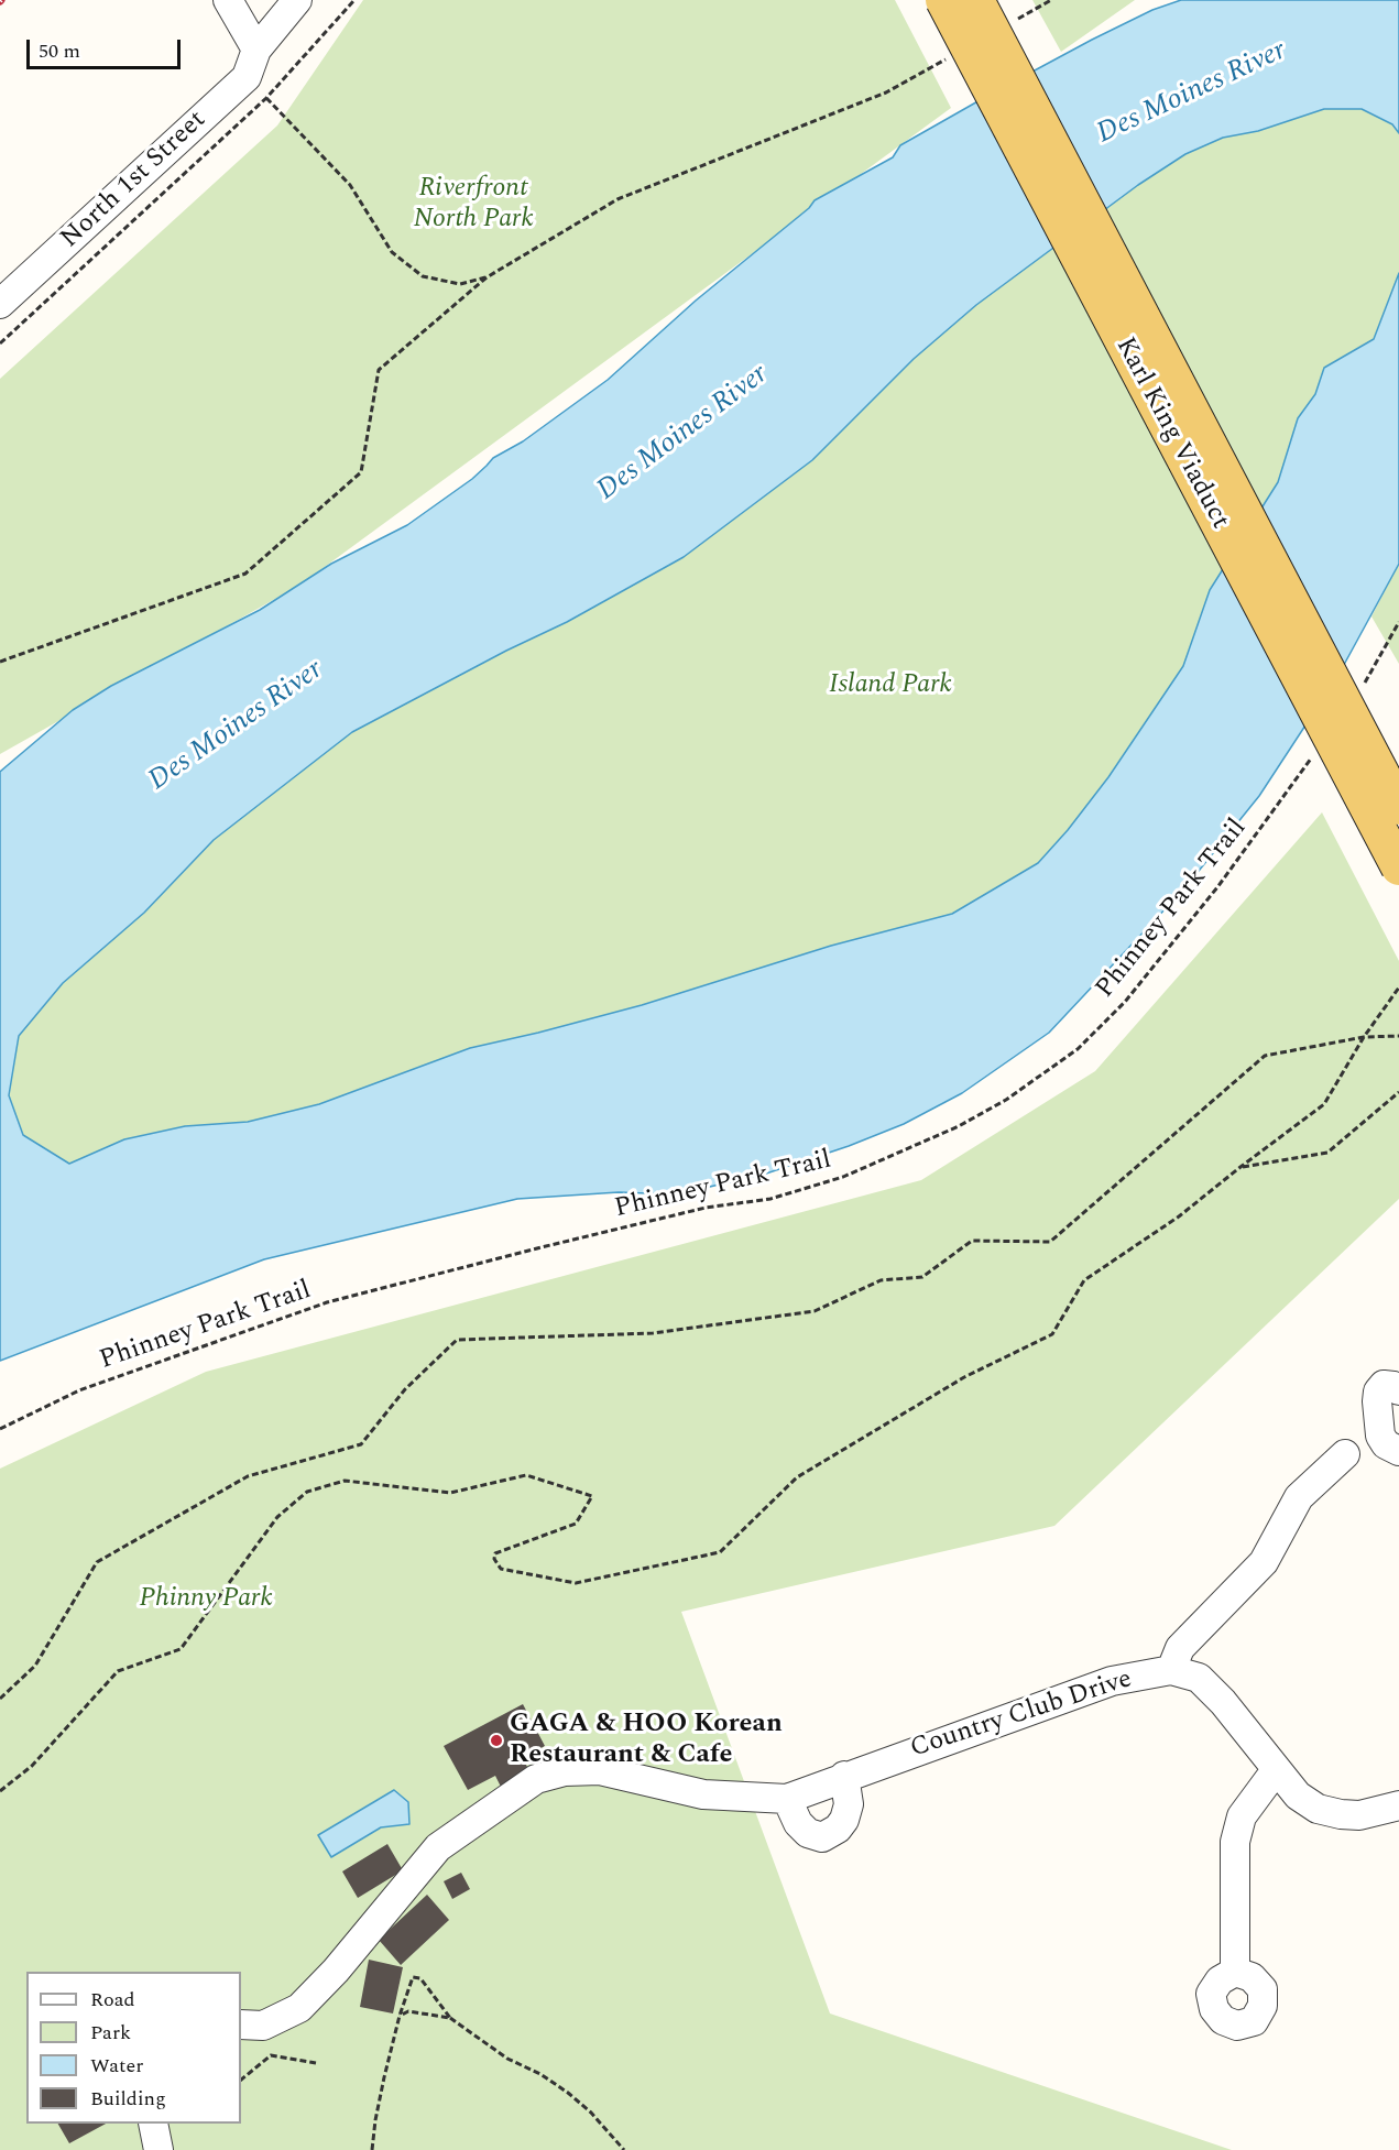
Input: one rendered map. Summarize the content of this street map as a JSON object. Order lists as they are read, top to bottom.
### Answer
{
  "streets": {
    "main road": ["Karl King Viaduct"],
    "street": ["North 1st Street", "Country Club Drive"],
    "path": ["Phinney Park Trail"]
  },
  "water": ["Des Moines River"],
  "parks": ["Riverfront North Park", "Island Park", "Phinny Park"],
  "places": ["GAGA & HOO Korean Restaurant & Cafe"],
  "legend": [
    "Road",
    "Park",
    "Water",
    "Building"
  ],
  "scale_bar": "50 m"
}
